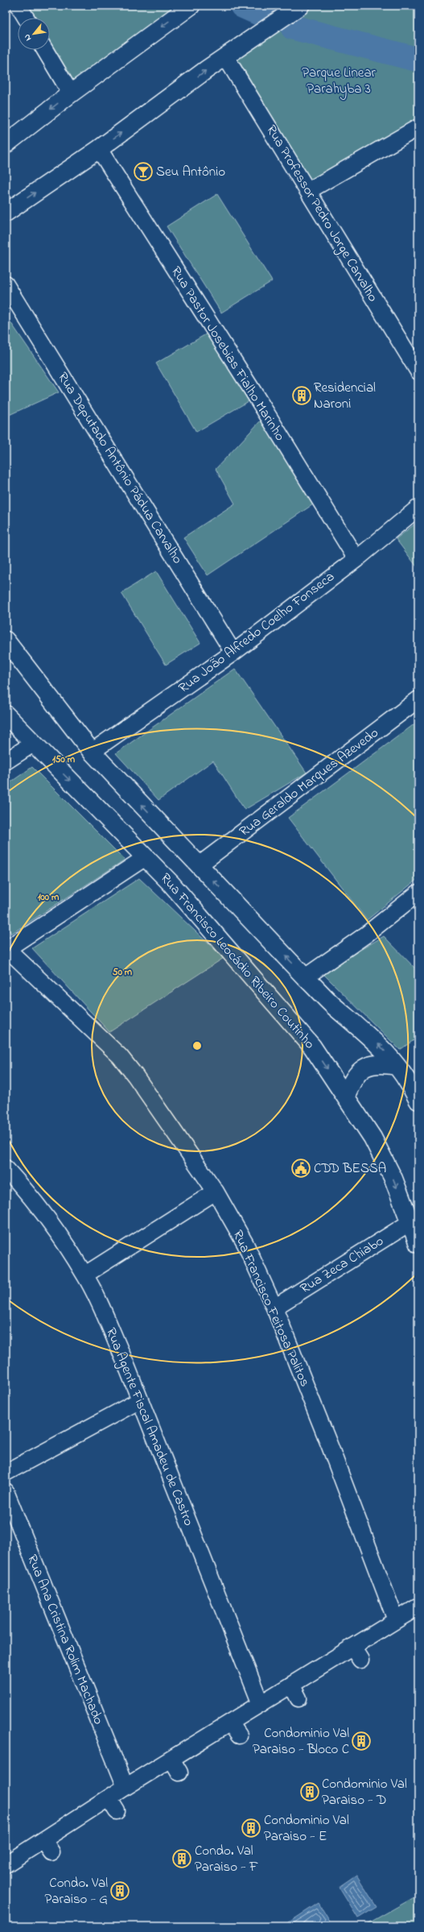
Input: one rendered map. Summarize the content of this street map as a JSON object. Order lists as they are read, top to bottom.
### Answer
{
  "streets": {
    "main road": ["Rua Francisco Leocádio Ribeiro Coutinho"],
    "street": [
      "Rua Professor Pedro Jorge Carvalho",
      "Rua Pastor Josebias Fialho Marinho",
      "Rua Deputado Antônio Pádua Carvalho",
      "Rua João Alfredo Coelho Fonseca",
      "Rua Geraldo Marques Azevedo",
      "Rua Zeca Chiabo",
      "Rua Francisco Feitosa Palitos",
      "Rua Agente Fiscal Amadeu de Castro",
      "Rua Ana Cristina Rolim Machado"
    ]
  },
  "crossings": [
    ["Rua Pastor Josebias Fialho Marinho", "Rua João Alfredo Coelho Fonseca"],
    ["Rua Deputado Antônio Pádua Carvalho", "Rua João Alfredo Coelho Fonseca"],
    ["Rua Francisco Leocádio Ribeiro Coutinho", "Rua Zeca Chiabo"],
    ["Rua Zeca Chiabo", "Rua Francisco Feitosa Palitos"]
  ],
  "parks": ["Parque Linear Parahyba 3"],
  "places": {
    "bar": ["Seu Antônio"],
    "building": [
      "Residencial Naroni",
      "Condominio Val Paraiso - Bloco C",
      "Condominio Val Paraiso - D",
      "Condominio Val Paraiso - E",
      "Condo. Val Paraiso - F",
      "Condo. Val Paraiso - G"
    ],
    "public building": ["CDD BESSA"]
  },
  "north": "bottom left",
  "rings": ["150 m", "100 m", "50 m"]
}
